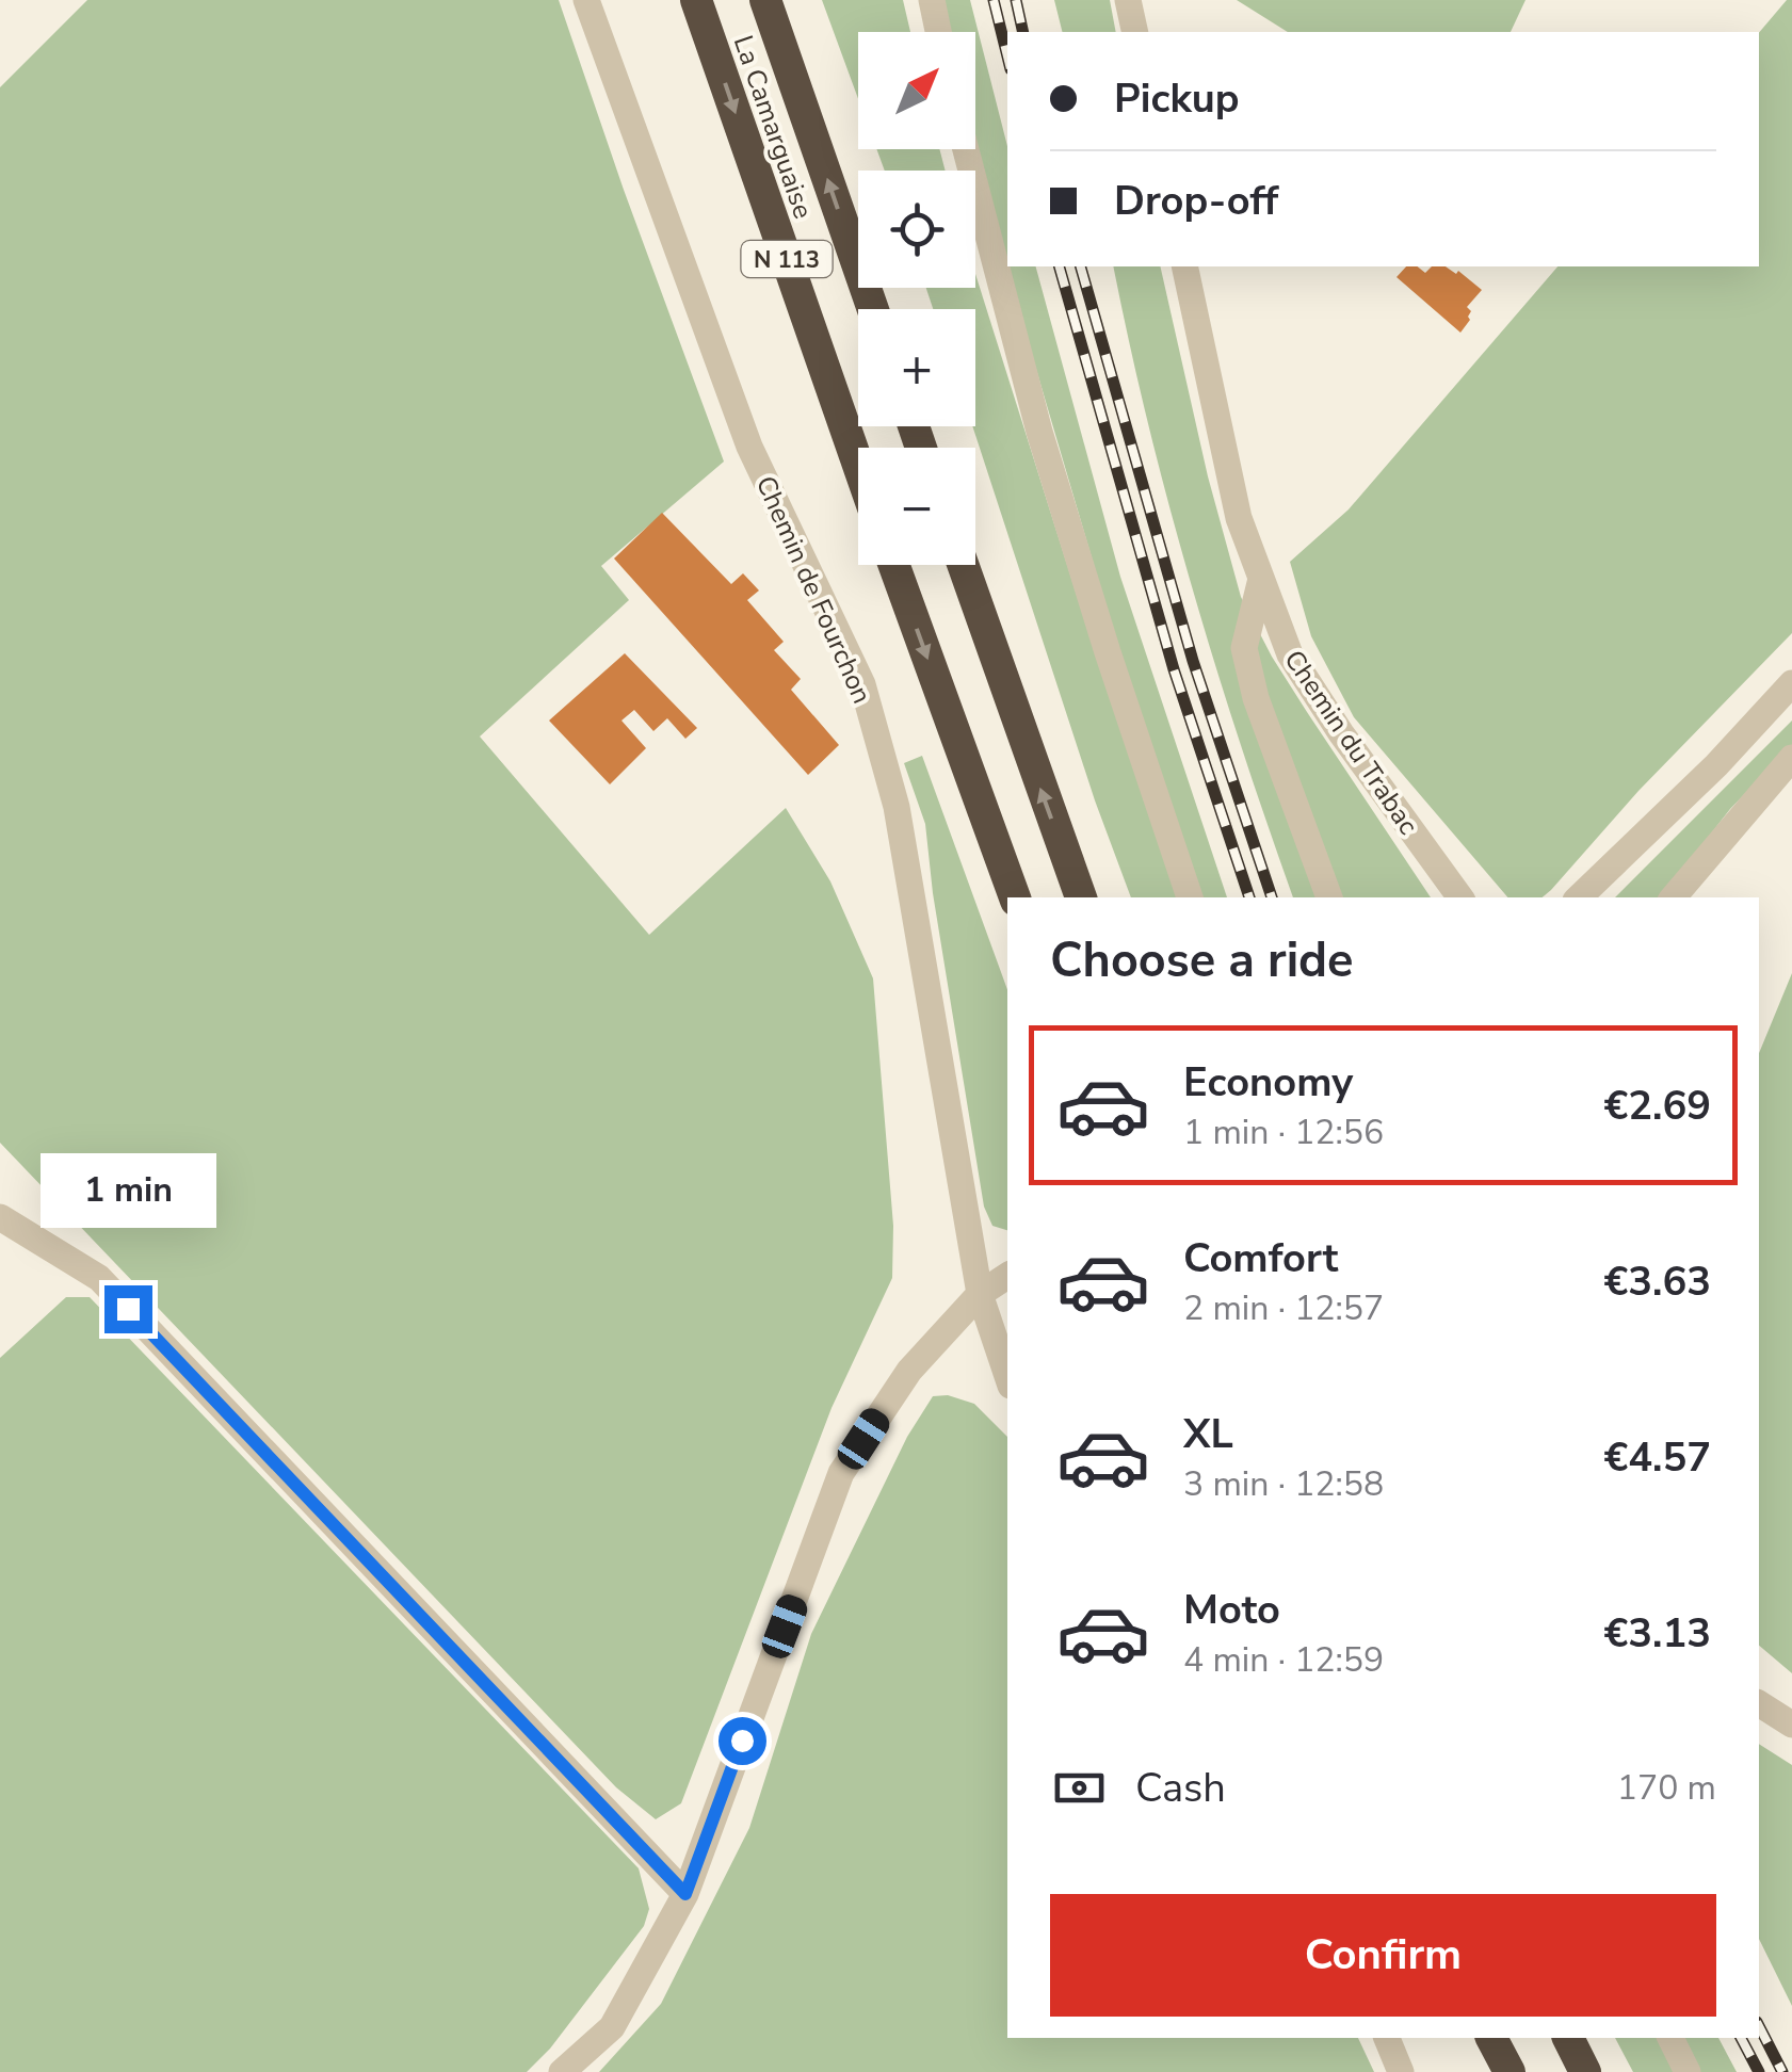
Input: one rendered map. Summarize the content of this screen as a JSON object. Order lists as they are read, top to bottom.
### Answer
{
  "streets": {
    "highway": ["La Camarguaise", "N 113"],
    "street": ["Chemin de Fourchon", "Chemin du Trabac"]
  },
  "north": "top right",
  "page": {
    "map_buttons": ["+", "−"],
    "banner": ["Pickup", "Drop-off"],
    "heading": "Choose a ride",
    "list": [
      {
        "name": "Economy",
        "note": "1 min · 12:56",
        "value": "€2.69"
      },
      {
        "name": "Comfort",
        "note": "2 min · 12:57",
        "value": "€3.63"
      },
      {
        "name": "XL",
        "note": "3 min · 12:58",
        "value": "€4.57"
      },
      {
        "name": "Moto",
        "note": "4 min · 12:59",
        "value": "€3.13"
      }
    ],
    "bubble": "1 min",
    "pay": ["Cash", "170 m"],
    "buttons": "Confirm"
  }
}
